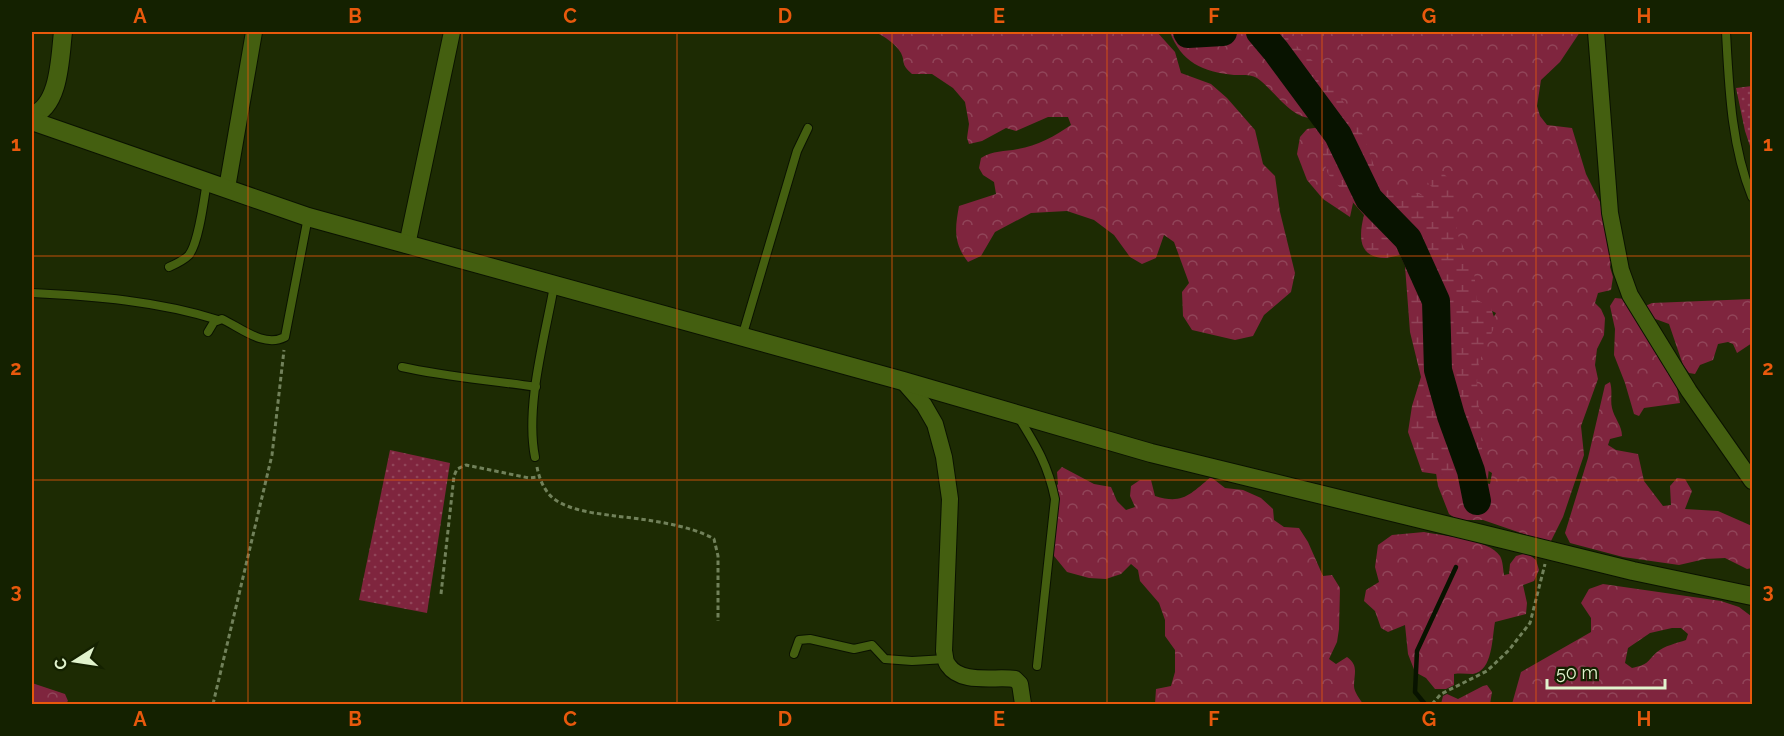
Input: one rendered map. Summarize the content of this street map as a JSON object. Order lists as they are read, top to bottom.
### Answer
{
  "scale_bar": "50 m",
  "north": "left",
  "grid": {
    "columns": [
      "A",
      "B",
      "C",
      "D",
      "E",
      "F",
      "G",
      "H"
    ],
    "rows": ["1", "2", "3"]
  }
}
